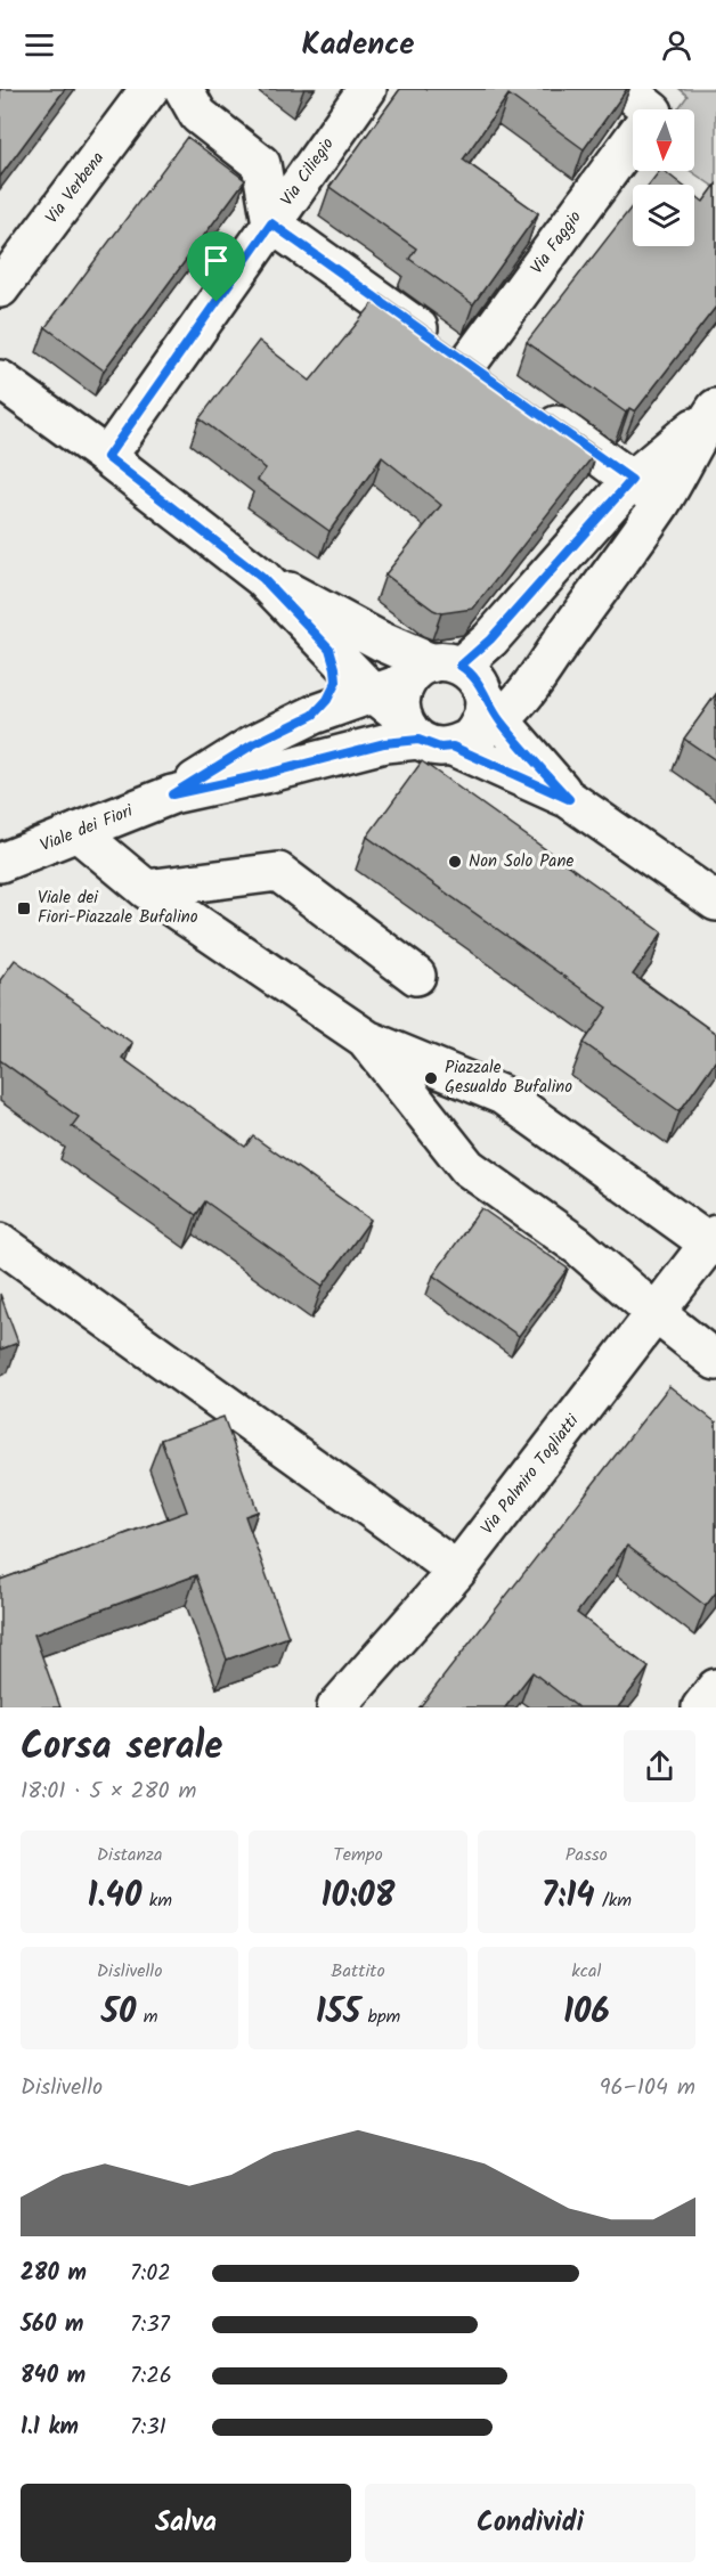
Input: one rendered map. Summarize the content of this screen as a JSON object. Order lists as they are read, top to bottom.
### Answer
{
  "streets": {
    "street": [
      "Via Ciliegio",
      "Via Verbena",
      "Via Faggio",
      "Viale dei Fiori",
      "Via Palmiro Togliatti"
    ]
  },
  "places": {
    "other": ["Non Solo Pane", "Piazzale Gesualdo Bufalino"],
    "transit": ["Viale dei Fiori-Piazzale Bufalino"]
  },
  "north": "bottom",
  "page": {
    "header": "Kadence",
    "heading": ["Corsa serale", "18:01 · 5 × 280 m"],
    "stats": [
      ["Distanza", "1.40 km"],
      ["Tempo", "10:08"],
      ["Passo", "7:14 /km"],
      ["Dislivello", "50 m"],
      ["Battito", "155 bpm"],
      ["kcal", "106"]
    ],
    "chart": ["Dislivello", "96–104 m"],
    "list": [
      {
        "name": "280 m",
        "note": "7:02"
      },
      {
        "name": "560 m",
        "note": "7:37"
      },
      {
        "name": "840 m",
        "note": "7:26"
      },
      {
        "name": "1.1 km",
        "note": "7:31"
      }
    ],
    "buttons": ["Salva", "Condividi"]
  }
}
